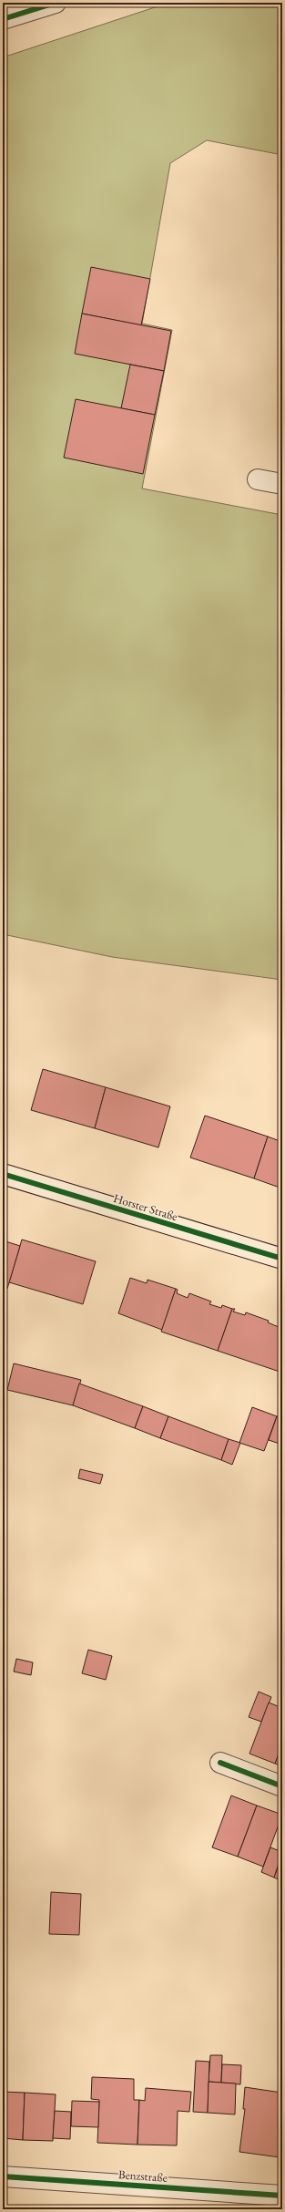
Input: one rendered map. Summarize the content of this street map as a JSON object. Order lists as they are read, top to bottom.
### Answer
{
  "streets": {
    "street": ["Horster Straße", "Benzstraße"]
  }
}
